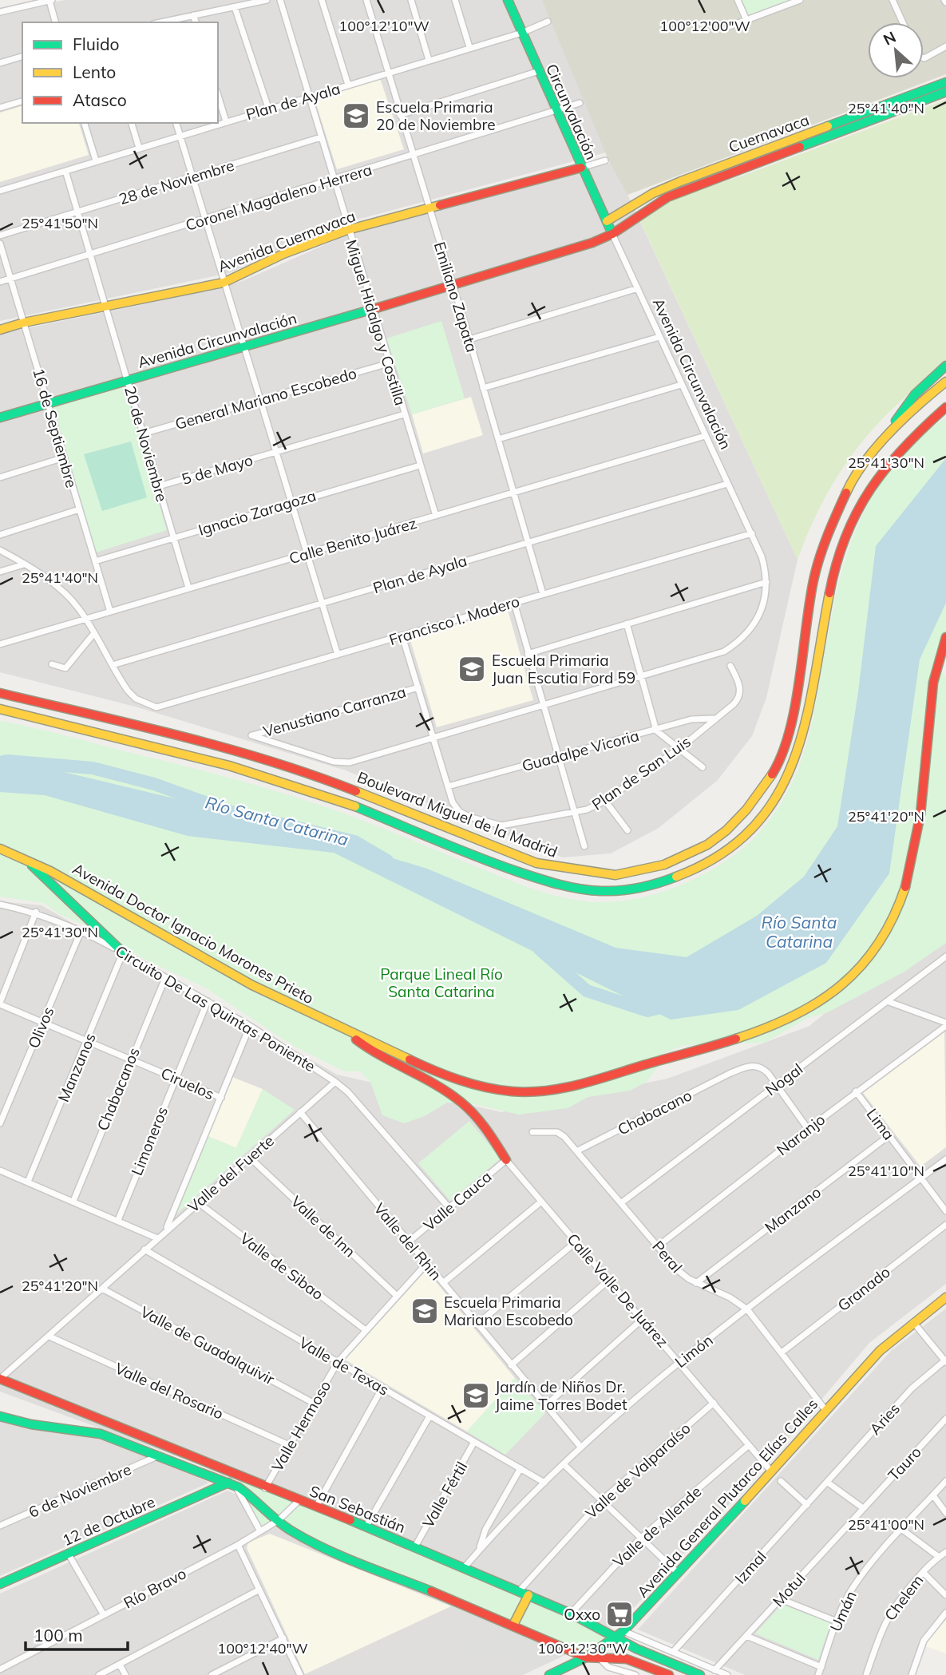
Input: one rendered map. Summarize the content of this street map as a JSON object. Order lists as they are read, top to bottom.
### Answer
{
  "streets": {
    "main road": [
      "Circunvalación",
      "Cuernavaca",
      "Avenida Cuernavaca",
      "Avenida Circunvalación",
      "Boulevard Miguel de la Madrid",
      "Avenida Doctor Ignacio Morones Prieto",
      "Avenida General Plutarco Elías Calles",
      "San Sebastián",
      "12 de Octubre"
    ],
    "street": [
      "Plan de Ayala",
      "28 de Noviembre",
      "Coronel Magdaleno Herrera",
      "Emiliano Zapata",
      "Miguel Hidalgo y Costilla",
      "General Mariano Escobedo",
      "16 de Septiembre",
      "20 de Noviembre",
      "5 de Mayo",
      "Ignacio Zaragoza",
      "Calle Benito Juárez",
      "Francisco I. Madero",
      "Venustiano Carranza",
      "Guadalpe Vicoria",
      "Plan de San Luis",
      "Circuito De Las Quintas Poniente",
      "Olivos",
      "Manzanos",
      "Nogal",
      "Ciruelos",
      "Chabacanos",
      "Chabacano",
      "Lima",
      "Naranjo",
      "Limoneros",
      "Valle del Fuerte",
      "Valle Cauca",
      "Manzano",
      "Valle de Inn",
      "Valle del Rhin",
      "Peral",
      "Valle de Sibao",
      "Granado",
      "Calle Valle De Juárez",
      "Valle de Guadalquivir",
      "Limón",
      "Valle de Texas",
      "Valle del Rosario",
      "Aries",
      "Valle Hermoso",
      "Tauro",
      "Valle de Valparaíso",
      "6 de Noviembre",
      "Valle Fértil",
      "Valle de Allende",
      "Izmal",
      "Río Bravo",
      "Motul",
      "Chelem",
      "Umán"
    ]
  },
  "crossings": [
    ["Plan de Ayala", "Circunvalación"],
    ["Plan de Ayala", "Emiliano Zapata"],
    ["Plan de Ayala", "Miguel Hidalgo y Costilla"],
    ["Plan de Ayala", "Avenida Circunvalación"],
    ["Plan de Ayala", "20 de Noviembre"],
    ["Plan de Ayala", "Francisco I. Madero"],
    ["Circunvalación", "Cuernavaca"],
    ["Circunvalación", "Coronel Magdaleno Herrera"],
    ["Circunvalación", "Avenida Cuernavaca"],
    ["Circunvalación", "Avenida Circunvalación"],
    ["Cuernavaca", "Avenida Circunvalación"],
    ["28 de Noviembre", "Miguel Hidalgo y Costilla"],
    ["28 de Noviembre", "20 de Noviembre"],
    ["Coronel Magdaleno Herrera", "Emiliano Zapata"],
    ["Coronel Magdaleno Herrera", "Miguel Hidalgo y Costilla"],
    ["Coronel Magdaleno Herrera", "16 de Septiembre"],
    ["Coronel Magdaleno Herrera", "20 de Noviembre"],
    ["Avenida Cuernavaca", "Emiliano Zapata"],
    ["Avenida Cuernavaca", "Miguel Hidalgo y Costilla"],
    ["Avenida Cuernavaca", "16 de Septiembre"],
    ["Avenida Cuernavaca", "20 de Noviembre"],
    ["Emiliano Zapata", "Avenida Circunvalación"],
    ["Emiliano Zapata", "Calle Benito Juárez"],
    ["Emiliano Zapata", "Francisco I. Madero"],
    ["Miguel Hidalgo y Costilla", "Avenida Circunvalación"],
    ["Miguel Hidalgo y Costilla", "General Mariano Escobedo"],
    ["Miguel Hidalgo y Costilla", "5 de Mayo"],
    ["Miguel Hidalgo y Costilla", "Ignacio Zaragoza"],
    ["Miguel Hidalgo y Costilla", "Calle Benito Juárez"],
    ["Avenida Circunvalación", "16 de Septiembre"],
    ["Avenida Circunvalación", "20 de Noviembre"],
    ["Avenida Circunvalación", "Calle Benito Juárez"],
    ["Avenida Circunvalación", "Francisco I. Madero"],
    ["Avenida Circunvalación", "Venustiano Carranza"],
    ["Avenida Circunvalación", "Plan de San Luis"],
    ["General Mariano Escobedo", "20 de Noviembre"],
    ["16 de Septiembre", "Ignacio Zaragoza"],
    ["16 de Septiembre", "Calle Benito Juárez"],
    ["20 de Noviembre", "5 de Mayo"],
    ["20 de Noviembre", "Ignacio Zaragoza"],
    ["20 de Noviembre", "Calle Benito Juárez"],
    ["Francisco I. Madero", "Plan de San Luis"],
    ["Venustiano Carranza", "Plan de San Luis"],
    ["Guadalpe Vicoria", "Plan de San Luis"],
    ["Circuito De Las Quintas Poniente", "Olivos"],
    ["Circuito De Las Quintas Poniente", "Manzanos"],
    ["Circuito De Las Quintas Poniente", "Chabacanos"],
    ["Circuito De Las Quintas Poniente", "Limoneros"],
    ["Circuito De Las Quintas Poniente", "Valle del Fuerte"],
    ["Olivos", "Ciruelos"],
    ["Manzanos", "Ciruelos"],
    ["Nogal", "Chabacano"],
    ["Nogal", "Peral"],
    ["Ciruelos", "Chabacanos"],
    ["Ciruelos", "Limoneros"],
    ["Chabacano", "Peral"],
    ["Lima", "Naranjo"],
    ["Lima", "Manzano"],
    ["Lima", "Limón"],
    ["Naranjo", "Peral"],
    ["Valle del Fuerte", "Valle de Inn"],
    ["Valle del Fuerte", "Valle del Rhin"],
    ["Valle del Fuerte", "Valle de Sibao"],
    ["Valle del Fuerte", "Valle de Guadalquivir"],
    ["Valle del Fuerte", "Valle de Texas"],
    ["Valle del Fuerte", "Valle del Rosario"],
    ["Valle del Fuerte", "San Sebastián"],
    ["Valle Cauca", "Valle del Rhin"],
    ["Valle Cauca", "Calle Valle De Juárez"],
    ["Manzano", "Peral"],
    ["Valle de Inn", "Valle Hermoso"],
    ["Valle del Rhin", "Limón"],
    ["Valle del Rhin", "Valle Hermoso"],
    ["Peral", "Granado"],
    ["Peral", "Limón"],
    ["Peral", "Avenida General Plutarco Elías Calles"],
    ["Valle de Sibao", "Valle Hermoso"],
    ["Calle Valle De Juárez", "Limón"],
    ["Calle Valle De Juárez", "Valle de Valparaíso"],
    ["Calle Valle De Juárez", "Avenida General Plutarco Elías Calles"],
    ["Calle Valle De Juárez", "Valle de Allende"],
    ["Valle de Guadalquivir", "Valle Hermoso"],
    ["Limón", "Valle de Texas"],
    ["Limón", "San Sebastián"],
    ["Valle de Texas", "Valle Hermoso"],
    ["Valle de Texas", "Valle Fértil"],
    ["Valle del Rosario", "Valle Hermoso"],
    ["Aries", "Izmal"],
    ["Valle Hermoso", "San Sebastián"],
    ["Tauro", "Motul"],
    ["Valle de Valparaíso", "San Sebastián"],
    ["Valle Fértil", "San Sebastián"],
    ["Avenida General Plutarco Elías Calles", "San Sebastián"],
    ["San Sebastián", "Valle de Allende"],
    ["San Sebastián", "Izmal"],
    ["San Sebastián", "Río Bravo"],
    ["San Sebastián", "Motul"]
  ],
  "water": ["Río Santa Catarina"],
  "parks": ["Parque Lineal Río Santa Catarina"],
  "places": {
    "school or university": [
      "Escuela Primaria 20 de Noviembre",
      "Escuela Primaria Juan Escutia Ford 59",
      "Escuela Primaria Mariano Escobedo",
      "Jardín de Niños Dr. Jaime Torres Bodet"
    ],
    "supermarket": ["Oxxo"]
  },
  "legend": ["Fluido", "Lento", "Atasco"],
  "scale_bar": "100 m",
  "north": "top left",
  "coordinates": [
    "100°12'10\"W",
    "100°12'00\"W",
    "25°41'40\"N",
    "25°41'50\"N",
    "25°41'30\"N",
    "25°41'20\"N",
    "25°41'10\"N",
    "25°41'00\"N",
    "100°12'40\"W",
    "100°12'30\"W"
  ]
}
